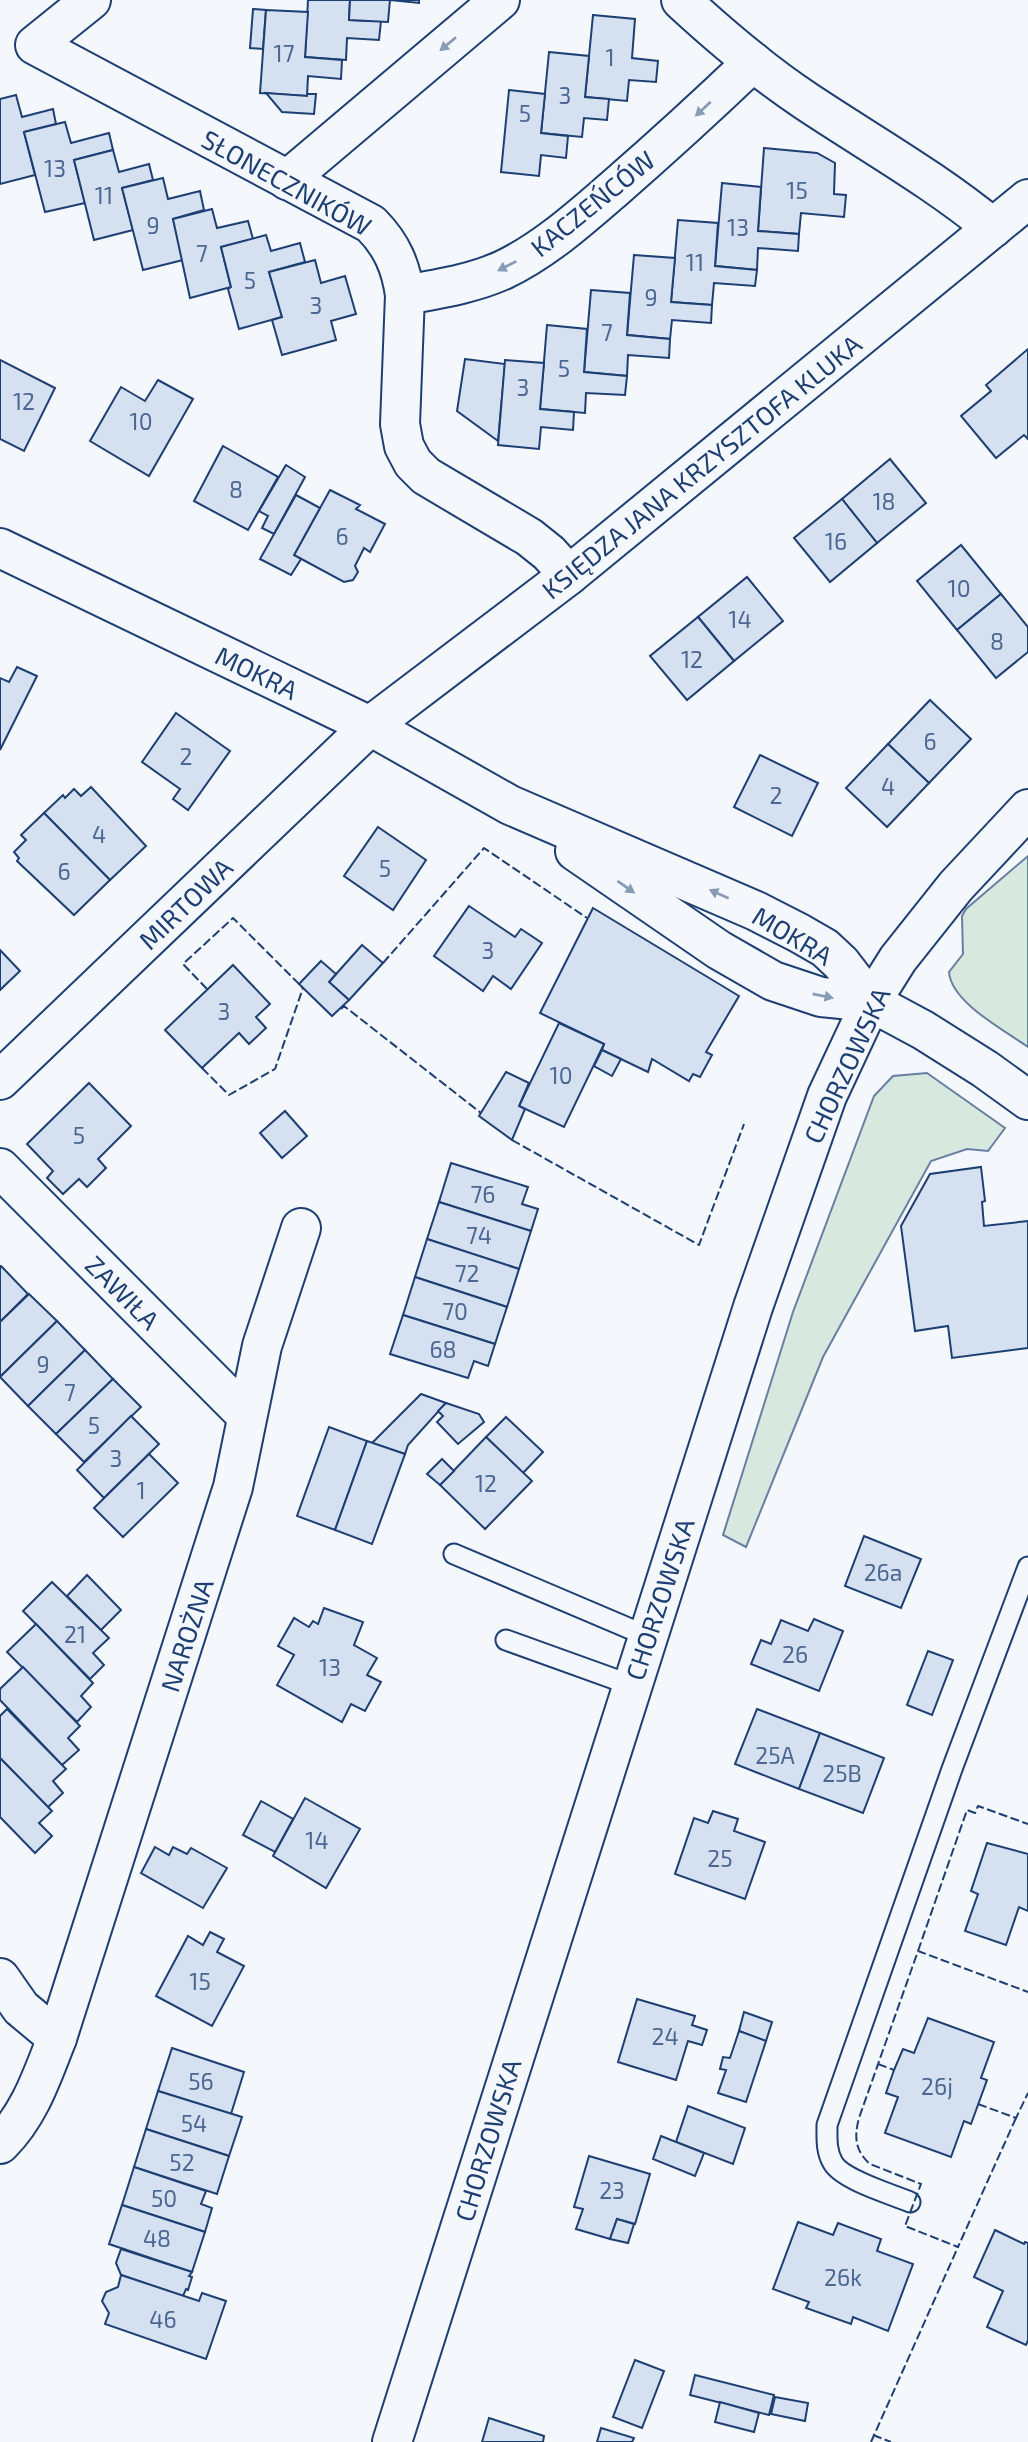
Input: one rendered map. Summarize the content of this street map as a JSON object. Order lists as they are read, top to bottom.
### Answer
{
  "streets": {
    "street": [
      "SŁONECZNIKÓW",
      "KACZEŃCÓW",
      "KSIĘDZA JANA KRZYSZTOFA KLUKA",
      "MOKRA",
      "MIRTOWA",
      "CHORZOWSKA",
      "ZAWIŁA",
      "NAROŻNA"
    ]
  },
  "crossings": [
    ["SŁONECZNIKÓW", "KACZEŃCÓW"],
    ["SŁONECZNIKÓW", "KSIĘDZA JANA KRZYSZTOFA KLUKA"],
    ["KSIĘDZA JANA KRZYSZTOFA KLUKA", "MOKRA"],
    ["KSIĘDZA JANA KRZYSZTOFA KLUKA", "MIRTOWA"],
    ["MOKRA", "MIRTOWA"],
    ["MOKRA", "CHORZOWSKA"],
    ["ZAWIŁA", "NAROŻNA"]
  ],
  "house_numbers": [
    "17",
    "1",
    "3",
    "5",
    "13",
    "15",
    "11",
    "9",
    "13",
    "7",
    "11",
    "5",
    "9",
    "3",
    "7",
    "5",
    "3",
    "12",
    "10",
    "8",
    "18",
    "6",
    "16",
    "10",
    "14",
    "8",
    "12",
    "6",
    "2",
    "4",
    "2",
    "4",
    "5",
    "6",
    "3",
    "3",
    "10",
    "5",
    "76",
    "74",
    "72",
    "70",
    "68",
    "9",
    "7",
    "5",
    "3",
    "12",
    "1",
    "26a",
    "21",
    "26",
    "13",
    "25A",
    "25B",
    "14",
    "25",
    "15",
    "24",
    "56",
    "26j",
    "54",
    "52",
    "23",
    "50",
    "48",
    "26k",
    "46"
  ]
}
